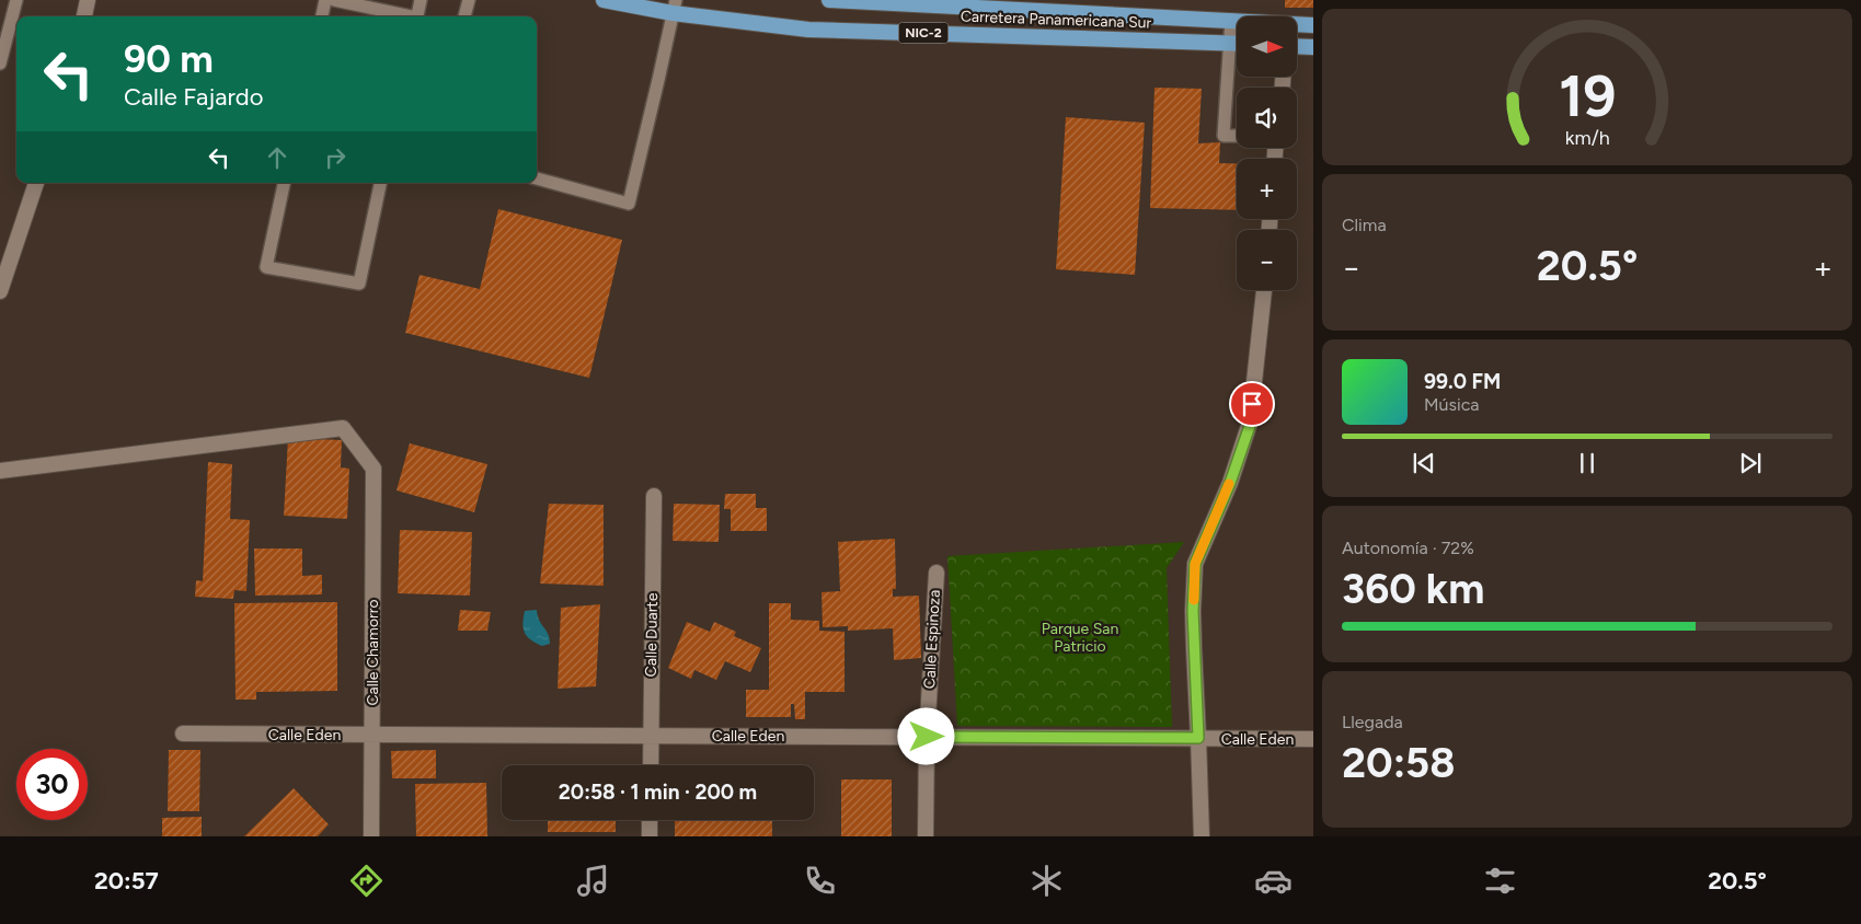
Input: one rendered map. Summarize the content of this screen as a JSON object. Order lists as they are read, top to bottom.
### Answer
{
  "streets": {
    "highway": ["Carretera Panamericana Sur", "NIC-2"],
    "street": [
      "Calle Duarte",
      "Calle Espinoza",
      "Calle Chamorro",
      "Calle Eden"
    ]
  },
  "crossings": [
    ["Calle Duarte", "Calle Eden"],
    ["Calle Espinoza", "Calle Eden"],
    ["Calle Chamorro", "Calle Eden"]
  ],
  "parks": ["Parque San Patricio"],
  "north": "right",
  "page": {
    "map_buttons": ["+", "−"],
    "turn": ["90 m", "Calle Fajardo"],
    "tile": [
      "Clima",
      ["Autonomía · 72%", "360 km"],
      ["Llegada", "20:58"]
    ],
    "heat": ["−", "20.5°", "+"],
    "song": ["99.0 FM", "Música"],
    "limit": "30",
    "trip": "20:58 · 1 min · 200 m",
    "tabs": ["20:57", "20.5°"],
    "gauge": ["19", "km/h"]
  }
}
